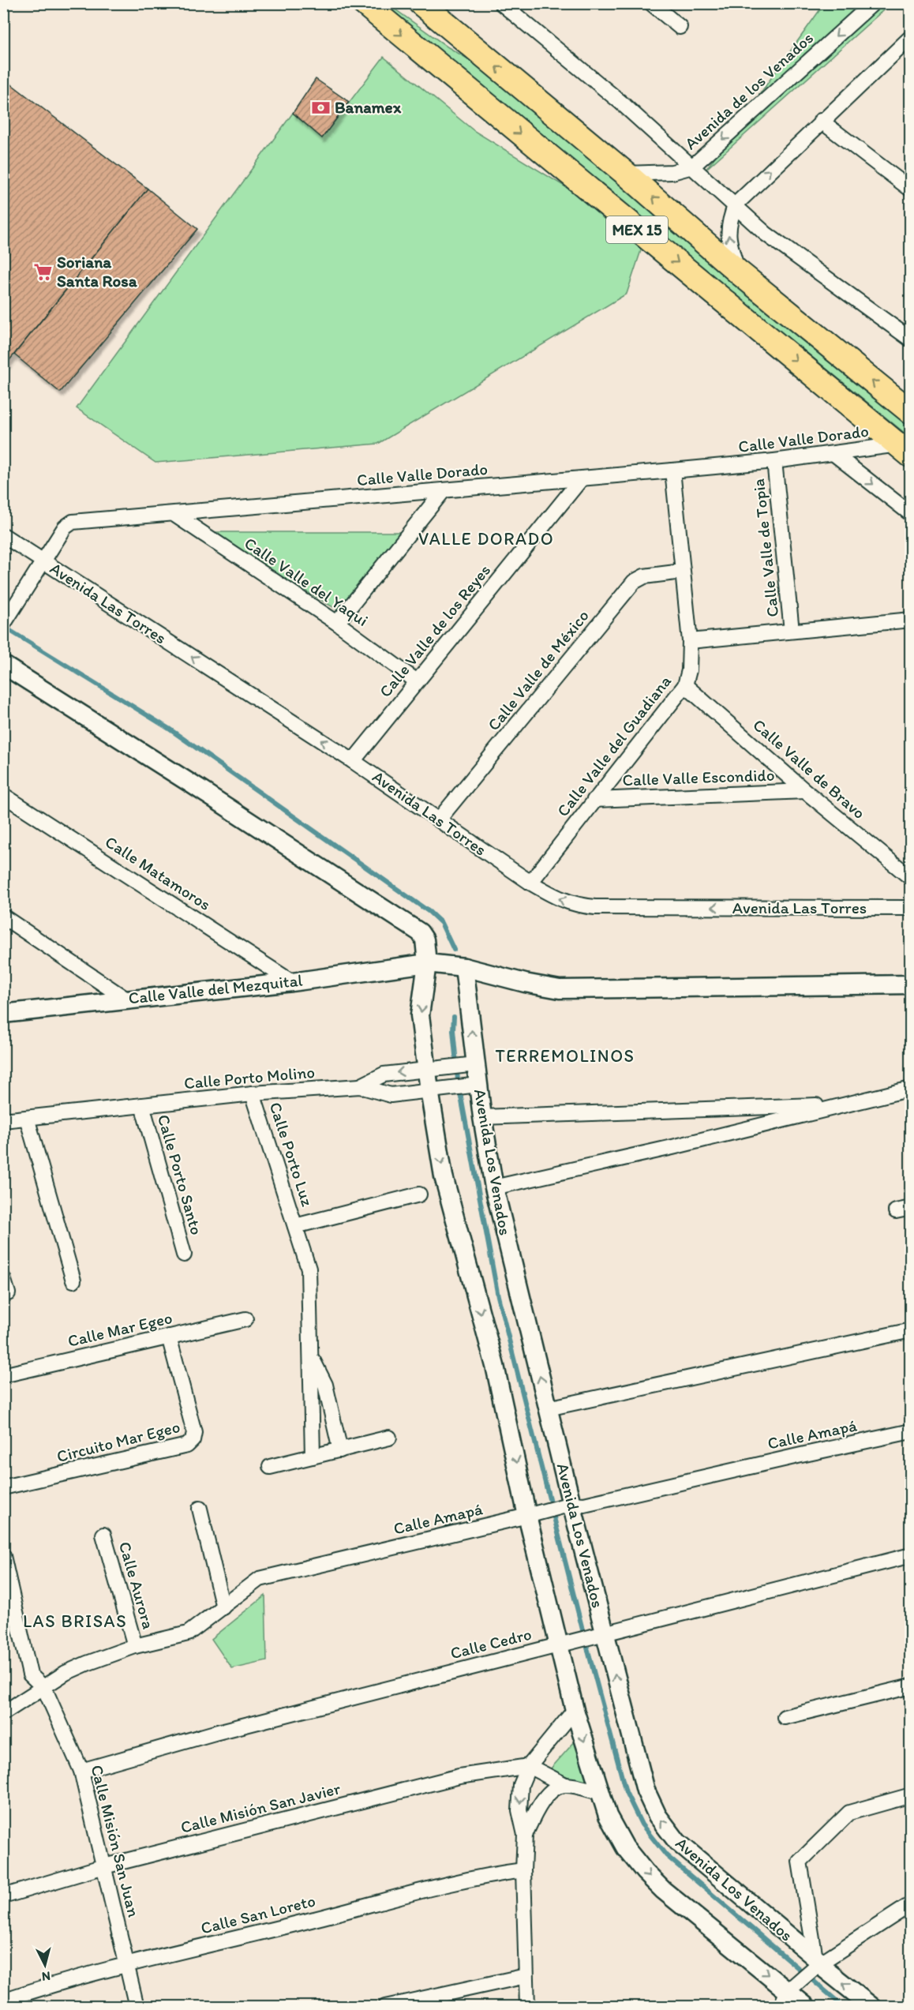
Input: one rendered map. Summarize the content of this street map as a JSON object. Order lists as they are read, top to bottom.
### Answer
{
  "streets": {
    "highway": ["MEX 15"],
    "street": [
      "Avenida de los Venados",
      "Calle Valle Dorado",
      "Calle Valle de Topia",
      "Calle Valle del Yaqui",
      "Avenida Las Torres",
      "Calle Valle de los Reyes",
      "Calle Valle de México",
      "Calle Valle del Guadiana",
      "Calle Valle de Bravo",
      "Calle Valle Escondido",
      "Calle Matamoros",
      "Calle Valle del Mezquital",
      "Calle Porto Molino",
      "Calle Porto Luz",
      "Avenida Los Venados",
      "Calle Porto Santo",
      "Calle Mar Egeo",
      "Calle Amapá",
      "Circuito Mar Egeo",
      "Calle Aurora",
      "Calle Cedro",
      "Calle Misión San Javier",
      "Calle Misión San Juan",
      "Calle San Loreto"
    ]
  },
  "crossings": [
    ["MEX 15", "Calle Valle Dorado"],
    ["Calle Valle Dorado", "Calle Valle de Topia"],
    ["Calle Valle Dorado", "Calle Valle del Yaqui"],
    ["Calle Valle Dorado", "Avenida Las Torres"],
    ["Calle Valle Dorado", "Calle Valle de los Reyes"],
    ["Calle Valle del Yaqui", "Calle Valle de los Reyes"],
    ["Avenida Las Torres", "Calle Valle de los Reyes"],
    ["Avenida Las Torres", "Calle Valle de México"],
    ["Avenida Las Torres", "Calle Valle del Guadiana"],
    ["Calle Valle del Guadiana", "Calle Valle de Bravo"],
    ["Calle Valle del Guadiana", "Calle Valle Escondido"],
    ["Calle Valle de Bravo", "Calle Valle Escondido"],
    ["Calle Matamoros", "Calle Valle del Mezquital"],
    ["Calle Porto Molino", "Calle Porto Luz"],
    ["Calle Porto Molino", "Avenida Los Venados"],
    ["Calle Porto Molino", "Calle Porto Santo"],
    ["Avenida Los Venados", "Calle Amapá"],
    ["Avenida Los Venados", "Calle Cedro"],
    ["Calle Mar Egeo", "Circuito Mar Egeo"],
    ["Calle Amapá", "Calle Aurora"],
    ["Calle Amapá", "Calle Misión San Juan"],
    ["Calle Cedro", "Calle Misión San Juan"],
    ["Calle Misión San Javier", "Calle Misión San Juan"],
    ["Calle Misión San Juan", "Calle San Loreto"]
  ],
  "districts": ["VALLE DORADO", "TERREMOLINOS", "LAS BRISAS"],
  "places": {
    "bank": ["Banamex"],
    "supermarket": ["Soriana Santa Rosa"]
  },
  "north": "bottom"
}
